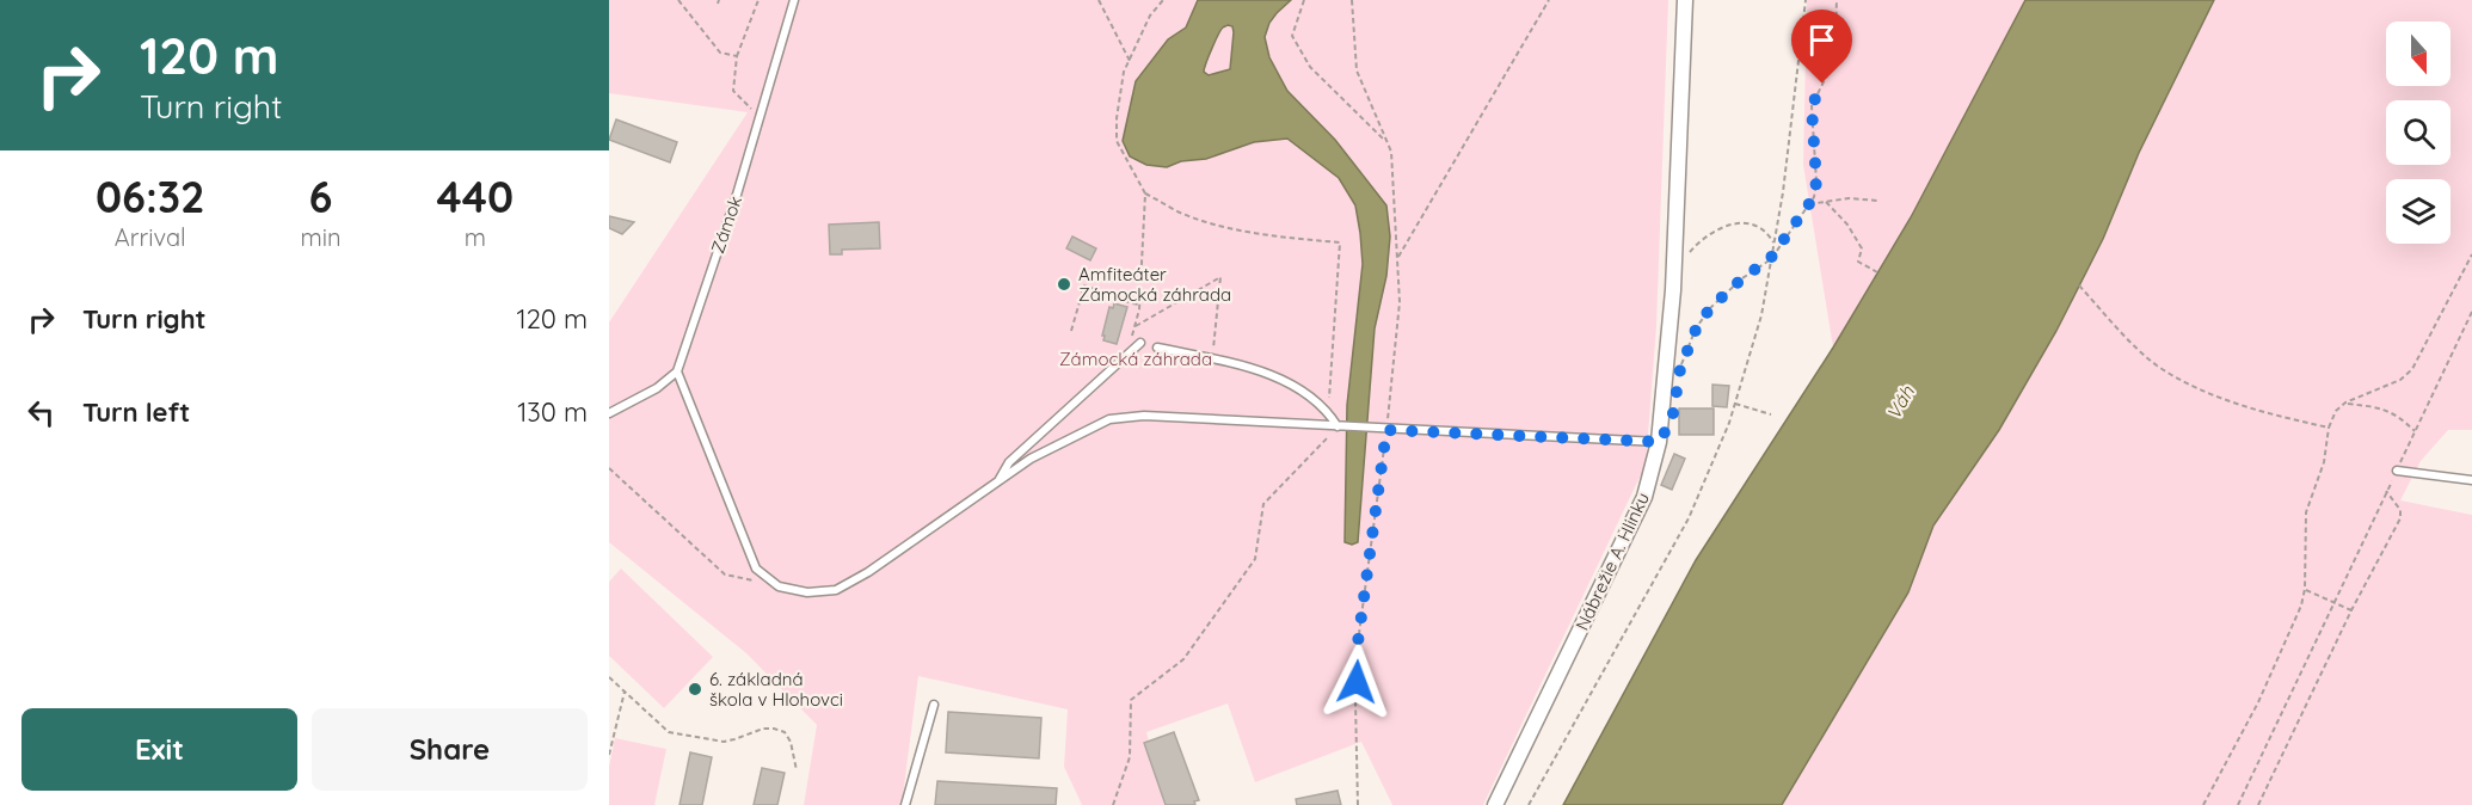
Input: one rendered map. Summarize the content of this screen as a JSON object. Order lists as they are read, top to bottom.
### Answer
{
  "streets": {
    "street": ["Nábrežie A. Hlinku"],
    "lane": ["Zámok"]
  },
  "water": ["Váh"],
  "parks": ["Zámocká záhrada"],
  "places": ["Amfiteáter Zámocká záhrada", "6. základná škola v Hlohovci"],
  "north": "bottom",
  "page": {
    "turn": ["120 m", "Turn right"],
    "eta": [
      "06:32",
      "Arrival",
      "6",
      "min",
      "440",
      "m"
    ],
    "list": [
      {
        "name": "Turn right",
        "value": "120 m"
      },
      {
        "name": "Turn left",
        "value": "130 m"
      }
    ],
    "buttons": ["Exit", "Share"]
  }
}
